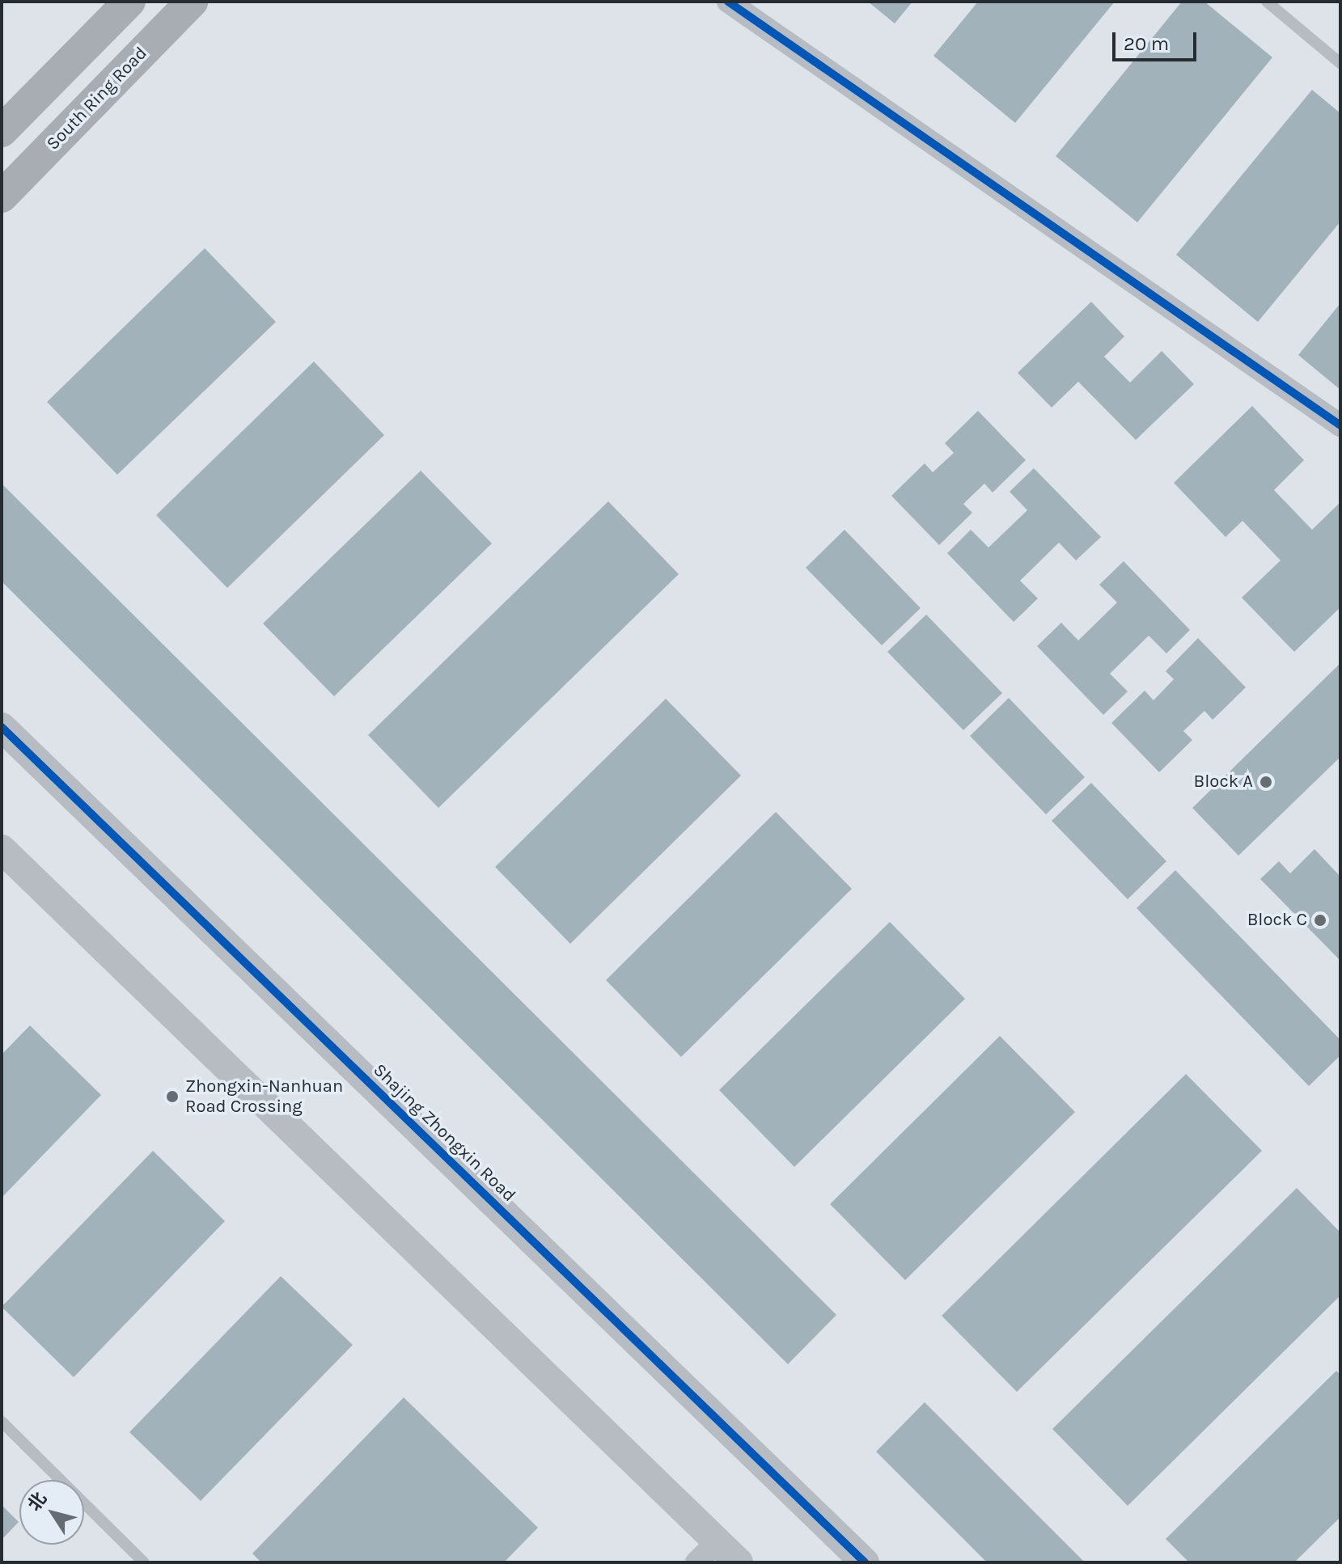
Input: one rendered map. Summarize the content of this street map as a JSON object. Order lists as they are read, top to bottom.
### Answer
{
  "streets": {
    "main road": ["South Ring Road"],
    "street": ["Shajing Zhongxin Road"]
  },
  "places": ["Block A", "Block C", "Zhongxin-Nanhuan Road Crossing"],
  "scale_bar": "20 m",
  "north": "top left"
}
